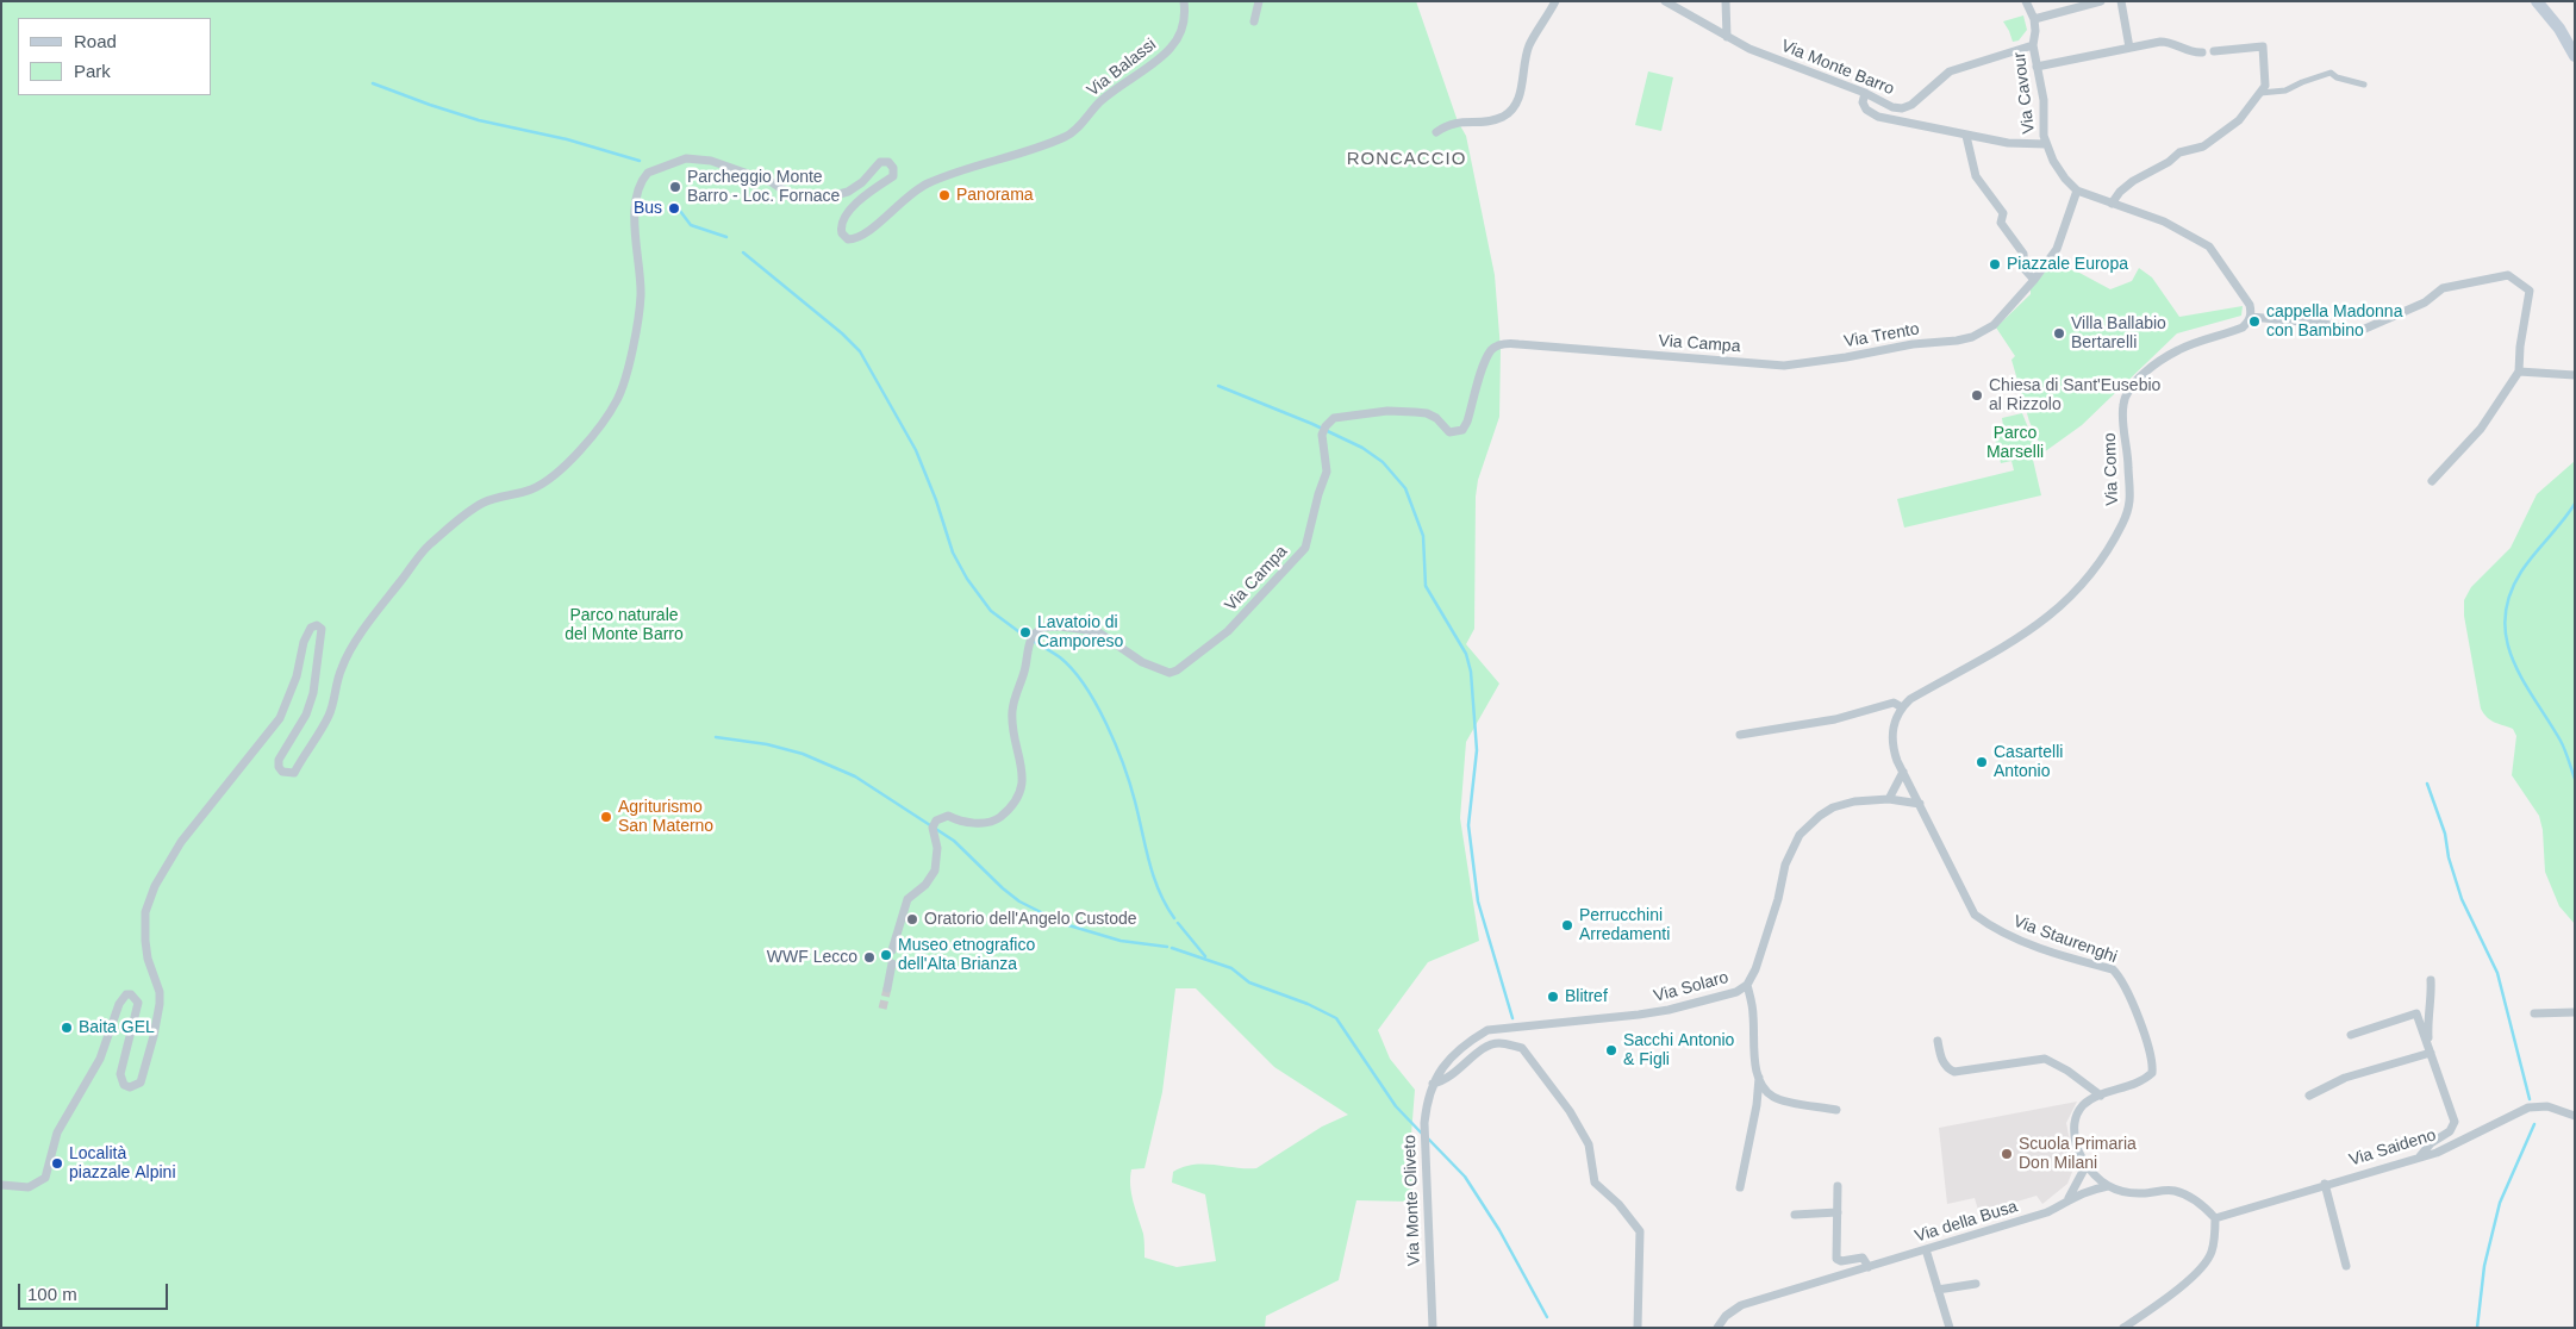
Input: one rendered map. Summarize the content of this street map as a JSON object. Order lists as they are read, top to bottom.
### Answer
{
  "streets": {
    "street": [
      "Via Balassi",
      "Via Monte Barro",
      "Via Cavour",
      "Via Trento",
      "Via Campa",
      "Via Como",
      "Via Staurenghi",
      "Via Solaro",
      "Via Saideno",
      "Via Monte Oliveto",
      "Via della Busa"
    ]
  },
  "crossings": [
    ["Via Monte Barro", "Via Cavour"],
    ["Via Trento", "Via Campa"],
    ["Via Staurenghi", "Via Solaro"],
    ["Via Staurenghi", "Via della Busa"],
    ["Via Solaro", "Via Monte Oliveto"]
  ],
  "districts": ["RONCACCIO"],
  "parks": ["Parco Marselli", "Parco naturale del Monte Barro"],
  "places": [
    "Parcheggio Monte Barro - Loc. Fornace",
    "Panorama",
    "Bus",
    "Piazzale Europa",
    "cappella Madonna con Bambino",
    "Villa Ballabio Bertarelli",
    "Chiesa di Sant'Eusebio al Rizzolo",
    "Lavatoio di Camporeso",
    "Casartelli Antonio",
    "Agriturismo San Materno",
    "Oratorio dell'Angelo Custode",
    "Perrucchini Arredamenti",
    "Museo etnografico dell'Alta Brianza",
    "WWF Lecco",
    "Blitref",
    "Baita GEL",
    "Sacchi Antonio & Figli",
    "Scuola Primaria Don Milani",
    "Località piazzale Alpini"
  ],
  "legend": ["Road", "Park"],
  "scale_bar": "100 m"
}
